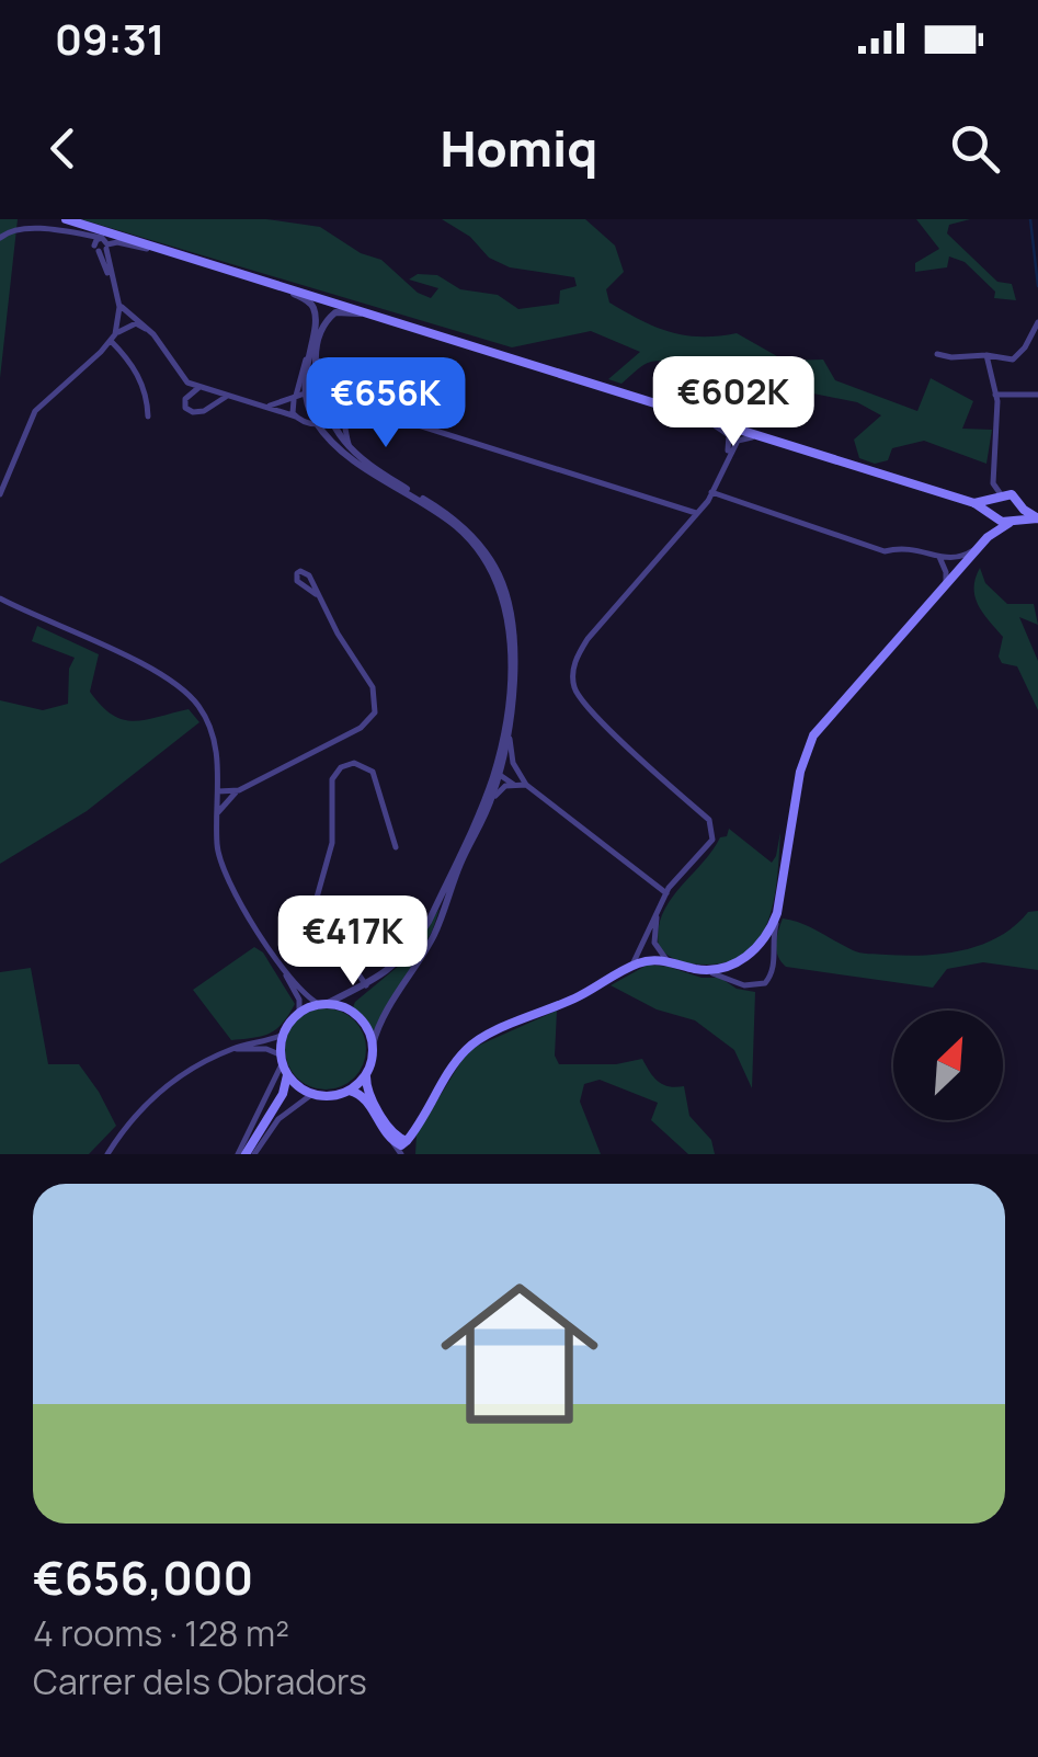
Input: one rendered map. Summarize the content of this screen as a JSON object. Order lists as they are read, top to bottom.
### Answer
{
  "north": "top right",
  "page": {
    "status": "09:31",
    "header": "Homiq",
    "price": ["€602K", "€656K", "€417K"],
    "list": [
      {
        "name": "€656,000",
        "note": "4 rooms · 128 m² · Carrer dels Obradors"
      }
    ]
  }
}
